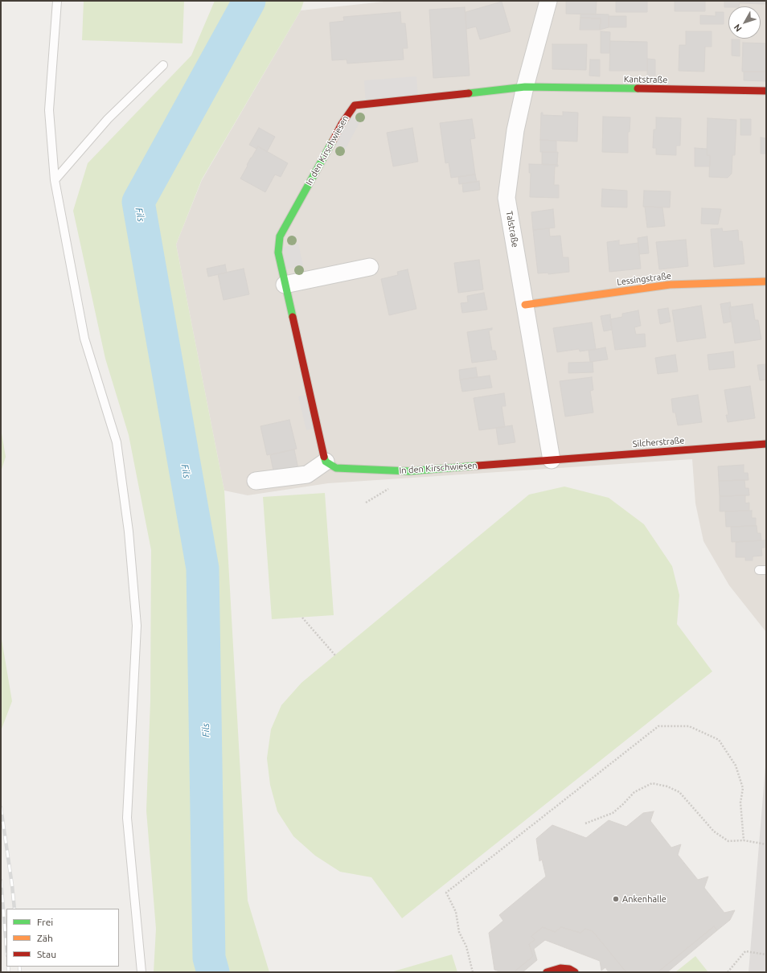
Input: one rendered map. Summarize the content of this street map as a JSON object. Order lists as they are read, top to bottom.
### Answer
{
  "streets": {
    "street": [
      "Kantstraße",
      "In den Kirschwiesen",
      "Talstraße",
      "Lessingstraße",
      "Silcherstraße"
    ]
  },
  "crossings": [
    ["Kantstraße", "In den Kirschwiesen"],
    ["Kantstraße", "Talstraße"],
    ["In den Kirschwiesen", "Talstraße"],
    ["In den Kirschwiesen", "Silcherstraße"],
    ["Talstraße", "Lessingstraße"],
    ["Talstraße", "Silcherstraße"]
  ],
  "water": ["Fils"],
  "places": ["Ankenhalle"],
  "legend": ["Frei", "Zäh", "Stau"],
  "north": "bottom left"
}
